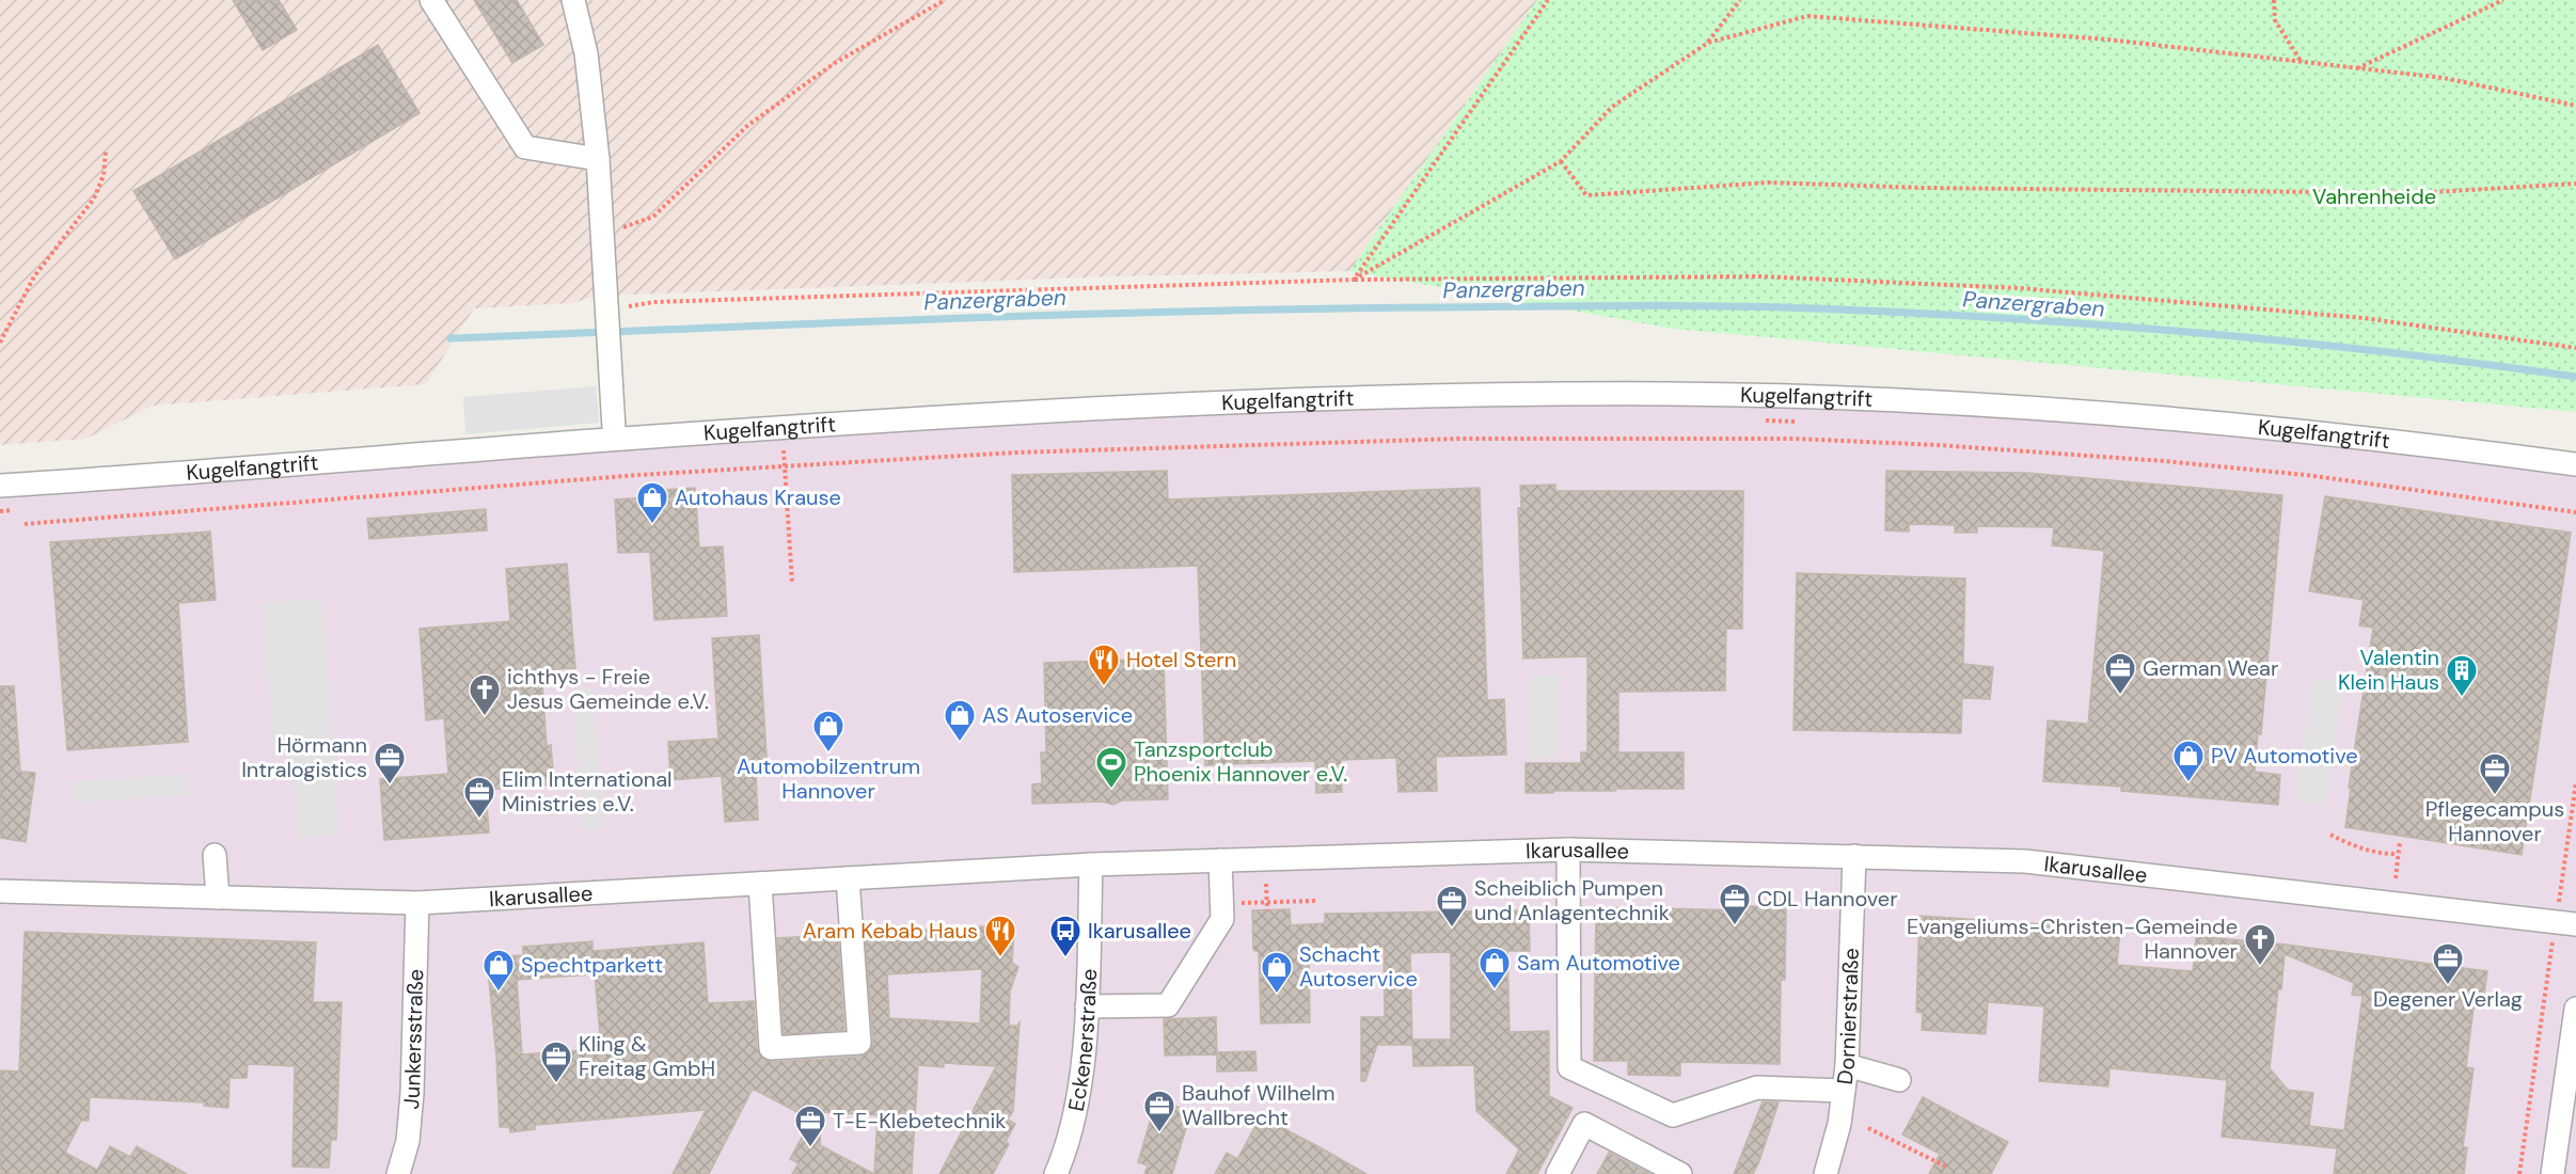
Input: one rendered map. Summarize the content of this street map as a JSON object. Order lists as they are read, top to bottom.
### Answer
{
  "streets": {
    "street": [
      "Kugelfangtrift",
      "Ikarusallee",
      "Dornierstraße",
      "Junkersstraße",
      "Eckenerstraße"
    ]
  },
  "crossings": [
    ["Ikarusallee", "Dornierstraße"],
    ["Ikarusallee", "Junkersstraße"],
    ["Ikarusallee", "Eckenerstraße"]
  ],
  "water": ["Panzergraben"],
  "parks": ["Vahrenheide"],
  "places": {
    "shop": [
      "Autohaus Krause",
      "AS Autoservice",
      "Automobilzentrum Hannover",
      "PV Automotive",
      "Sam Automotive",
      "Spechtparkett",
      "Schacht Autoservice"
    ],
    "restaurant": ["Hotel Stern", "Aram Kebab Haus"],
    "office": [
      "German Wear",
      "Hörmann Intralogistics",
      "Pflegecampus Hannover",
      "Elim International Ministries e.V.",
      "CDL Hannover",
      "Scheiblich Pumpen und Anlagentechnik",
      "Degener Verlag",
      "Kling & Freitag GmbH",
      "Bauhof Wilhelm Wallbrecht",
      "T-E-Klebetechnik"
    ],
    "building": ["Valentin Klein Haus"],
    "church": ["ichthys - Freie Jesus Gemeinde e.V.", "Evangeliums-Christen-Gemeinde Hannover"],
    "sports": ["Tanzsportclub Phoenix Hannover e.V."],
    "bus stop": ["Ikarusallee"]
  }
}
